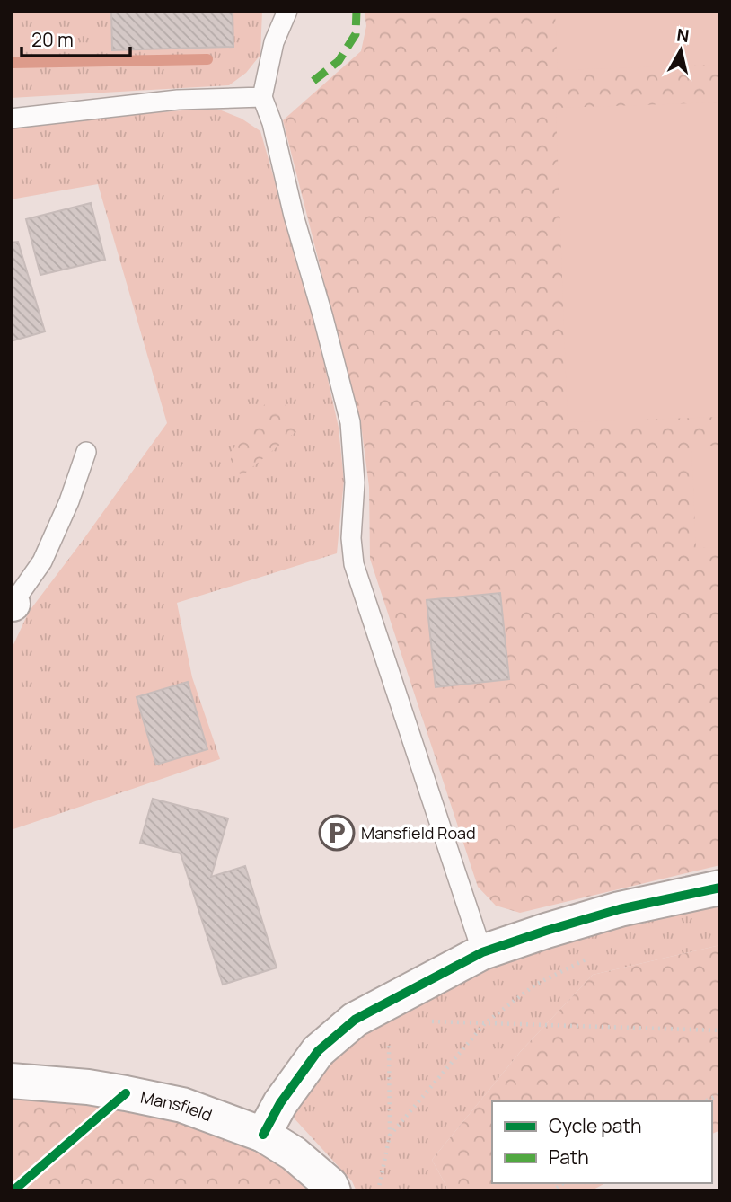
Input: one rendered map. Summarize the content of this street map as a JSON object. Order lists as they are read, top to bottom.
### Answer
{
  "streets": {
    "street": ["Mansfield"]
  },
  "places": {
    "parking": ["Mansfield Road"]
  },
  "legend": ["Cycle path", "Path"],
  "scale_bar": "20 m",
  "north": "top"
}
